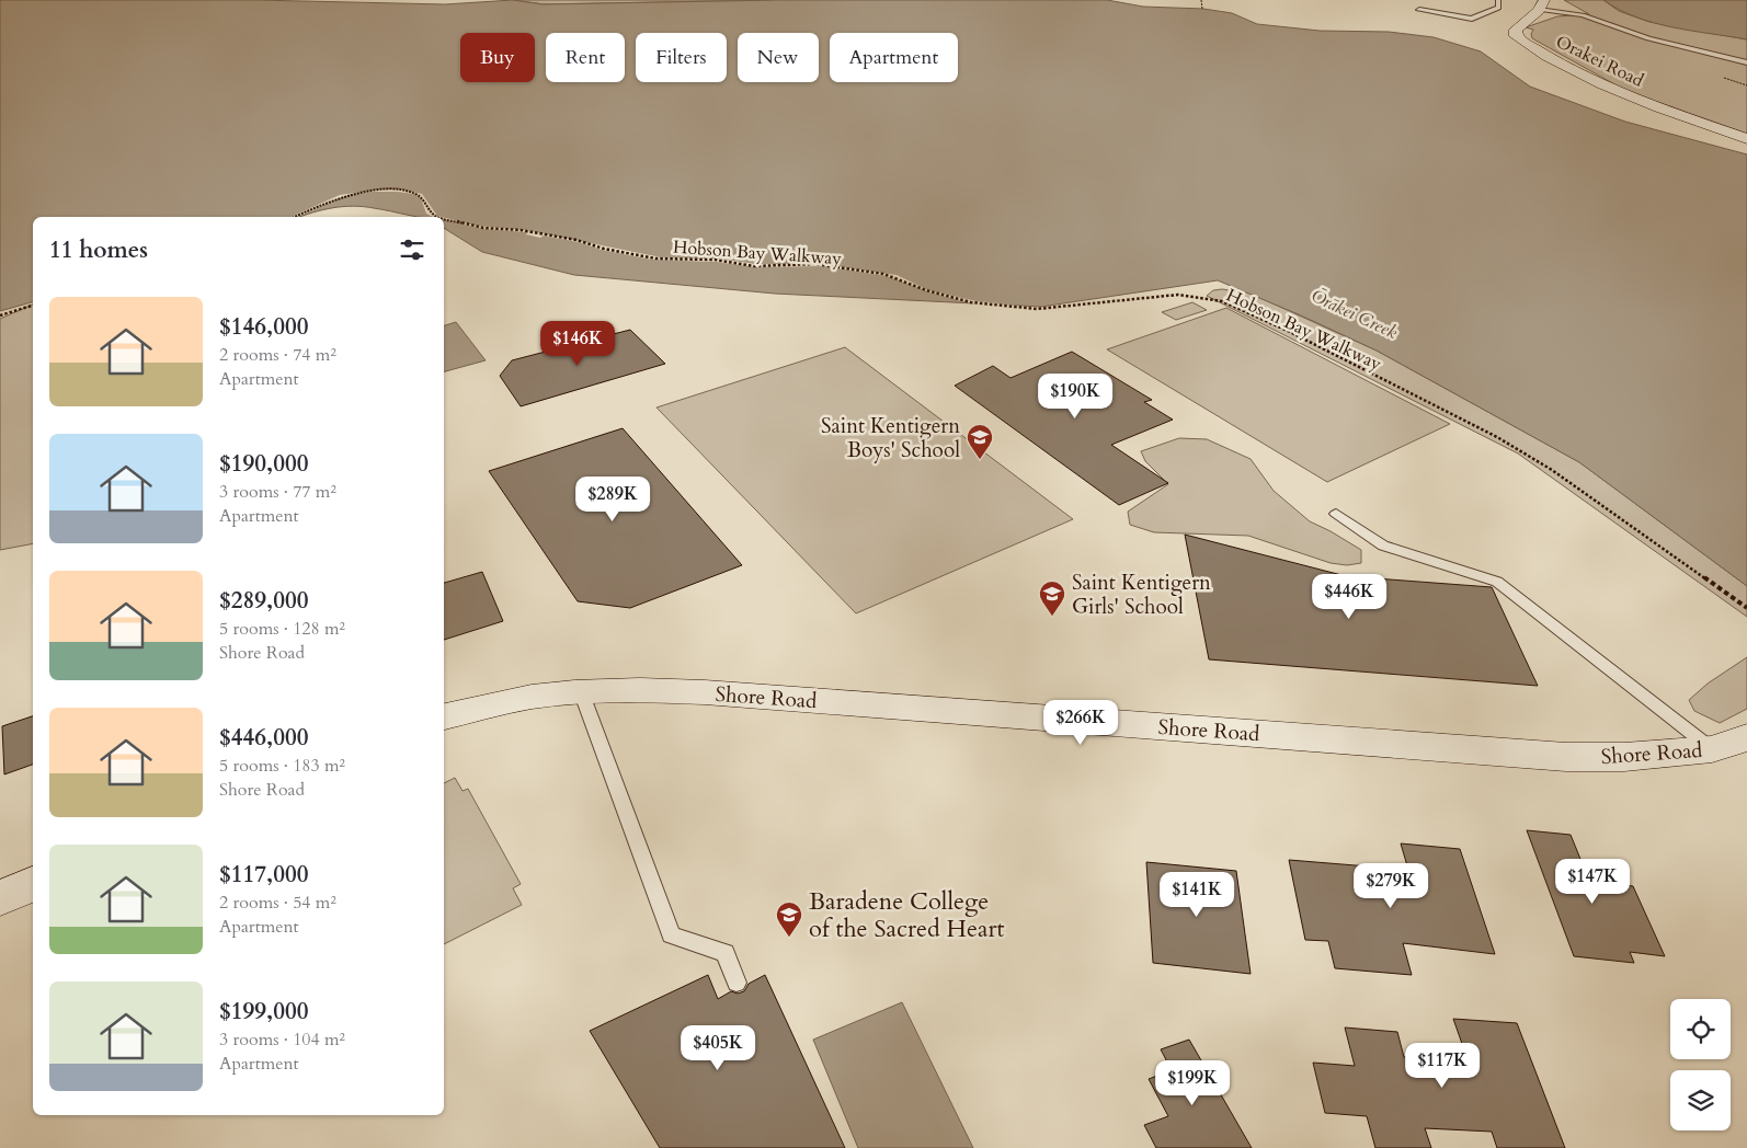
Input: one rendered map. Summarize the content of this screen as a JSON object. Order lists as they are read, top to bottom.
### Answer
{
  "streets": {
    "main road": ["Orakei Road", "Shore Road"],
    "path": ["Hobson Bay Walkway"]
  },
  "water": ["Ōrākei Creek"],
  "places": {
    "school or university": ["Saint Kentigern Boys' School", "Saint Kentigern Girls' School", "Baradene College of the Sacred Heart"]
  },
  "page": {
    "chip": [
      "Buy",
      "Rent",
      "Filters",
      "New",
      "Apartment"
    ],
    "heading": "11 homes",
    "list": [
      {
        "name": "$146,000",
        "note": "2 rooms · 74 m² · Apartment"
      },
      {
        "name": "$190,000",
        "note": "3 rooms · 77 m² · Apartment"
      },
      {
        "name": "$289,000",
        "note": "5 rooms · 128 m² · Shore Road"
      },
      {
        "name": "$446,000",
        "note": "5 rooms · 183 m² · Shore Road"
      },
      {
        "name": "$117,000",
        "note": "2 rooms · 54 m² · Apartment"
      },
      {
        "name": "$199,000",
        "note": "3 rooms · 104 m² · Apartment"
      }
    ],
    "price": [
      "$146K",
      "$190K",
      "$289K",
      "$446K",
      "$266K",
      "$147K",
      "$279K",
      "$141K",
      "$405K",
      "$117K",
      "$199K"
    ]
  }
}
